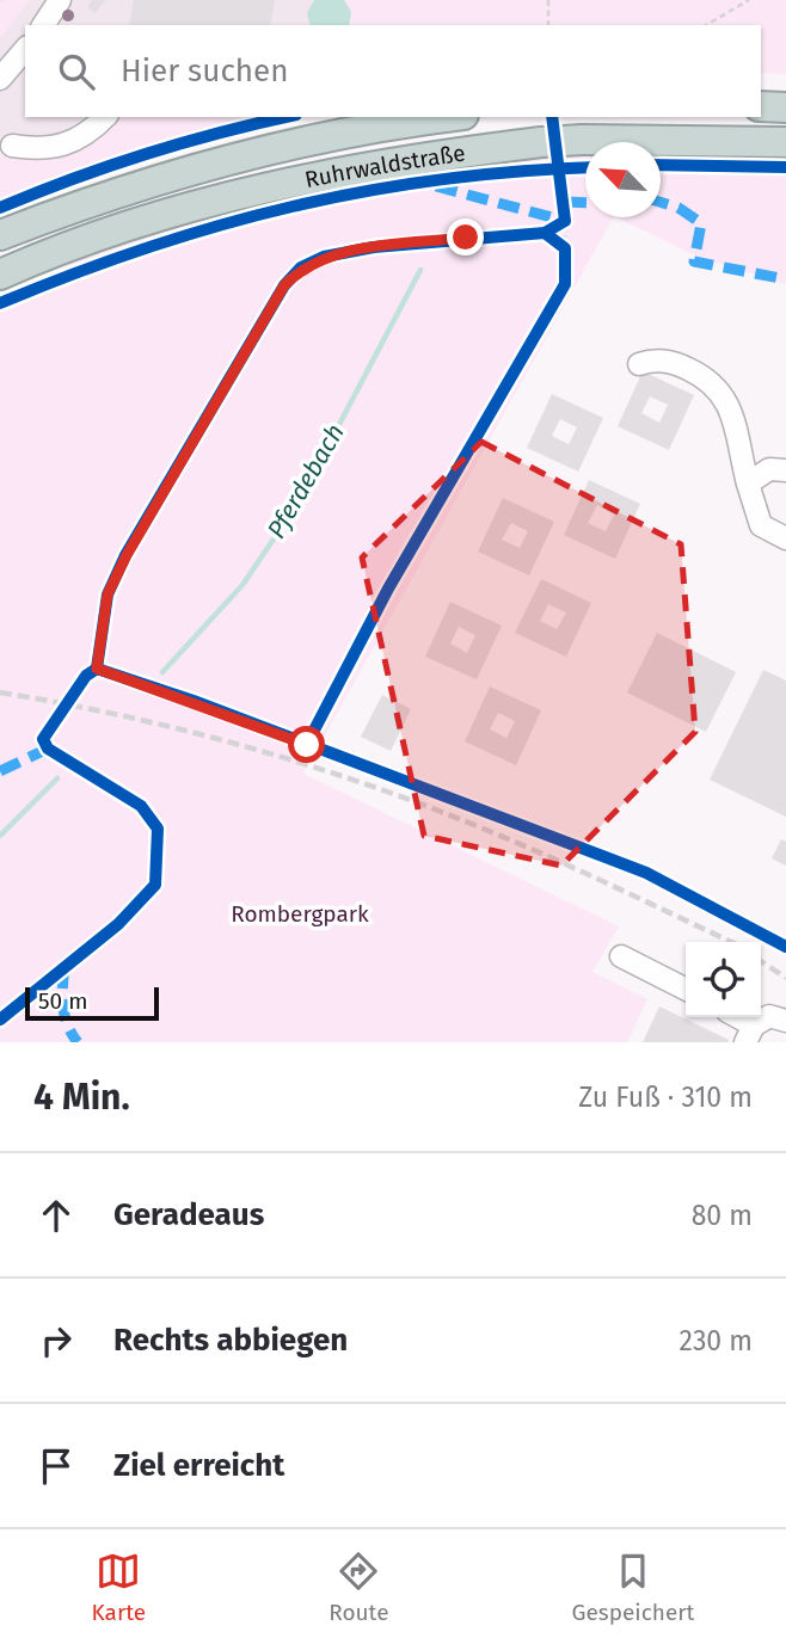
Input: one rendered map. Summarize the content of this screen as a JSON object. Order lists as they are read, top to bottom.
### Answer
{
  "streets": {
    "highway": ["Ruhrwaldstraße"]
  },
  "water": ["Pferdebach"],
  "parks": ["Rombergpark"],
  "scale_bar": "50 m",
  "north": "top left",
  "page": {
    "search": "Hier suchen",
    "scale": "50 m",
    "heading": ["4 Min.", "Zu Fuß · 310 m"],
    "list": [
      ["Geradeaus", "80 m"],
      ["Rechts abbiegen", "230 m"],
      "Ziel erreicht"
    ],
    "nav": ["Karte", "Route", "Gespeichert"]
  }
}
